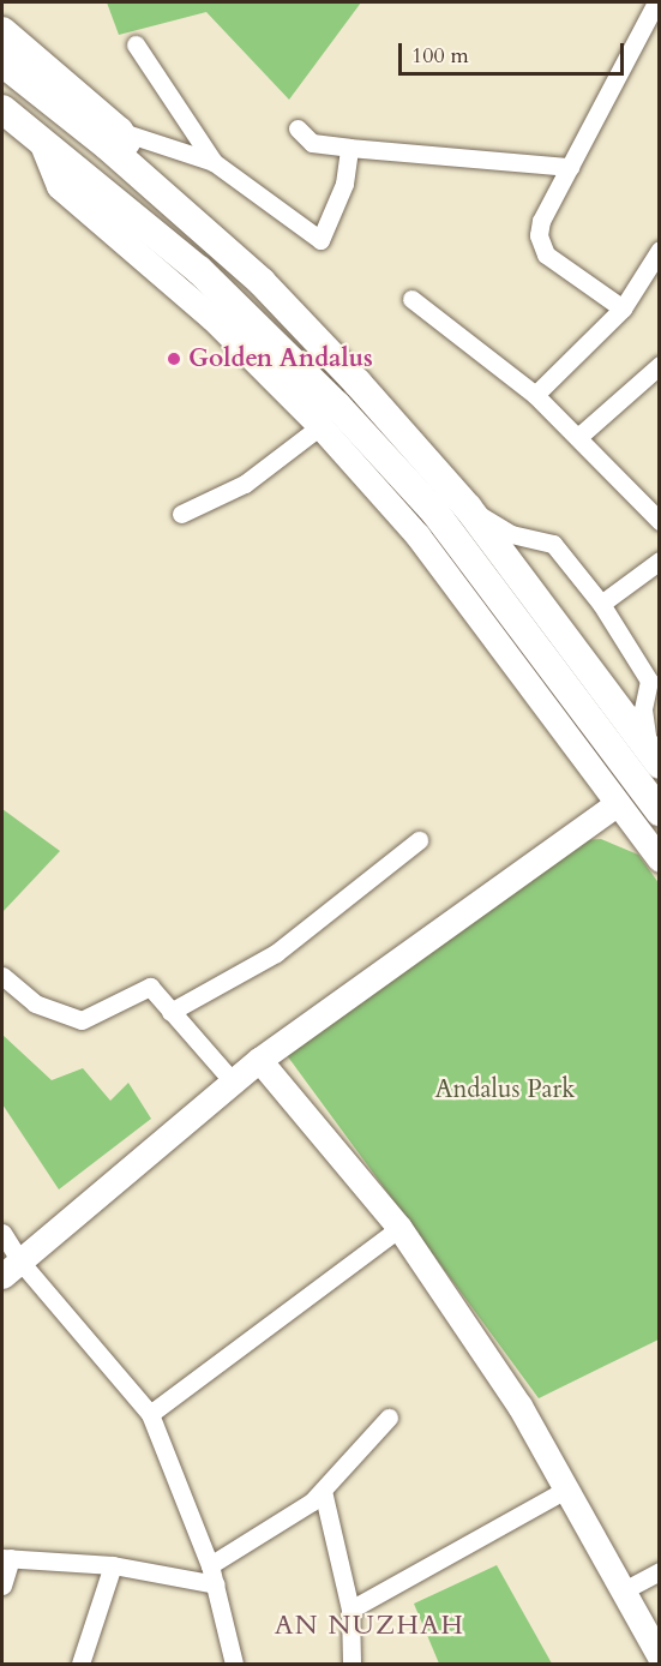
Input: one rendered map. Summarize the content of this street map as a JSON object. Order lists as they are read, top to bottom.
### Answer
{
  "districts": ["AN NUZHAH"],
  "parks": ["Andalus Park"],
  "places": ["Golden Andalus"],
  "scale_bar": "100 m"
}
